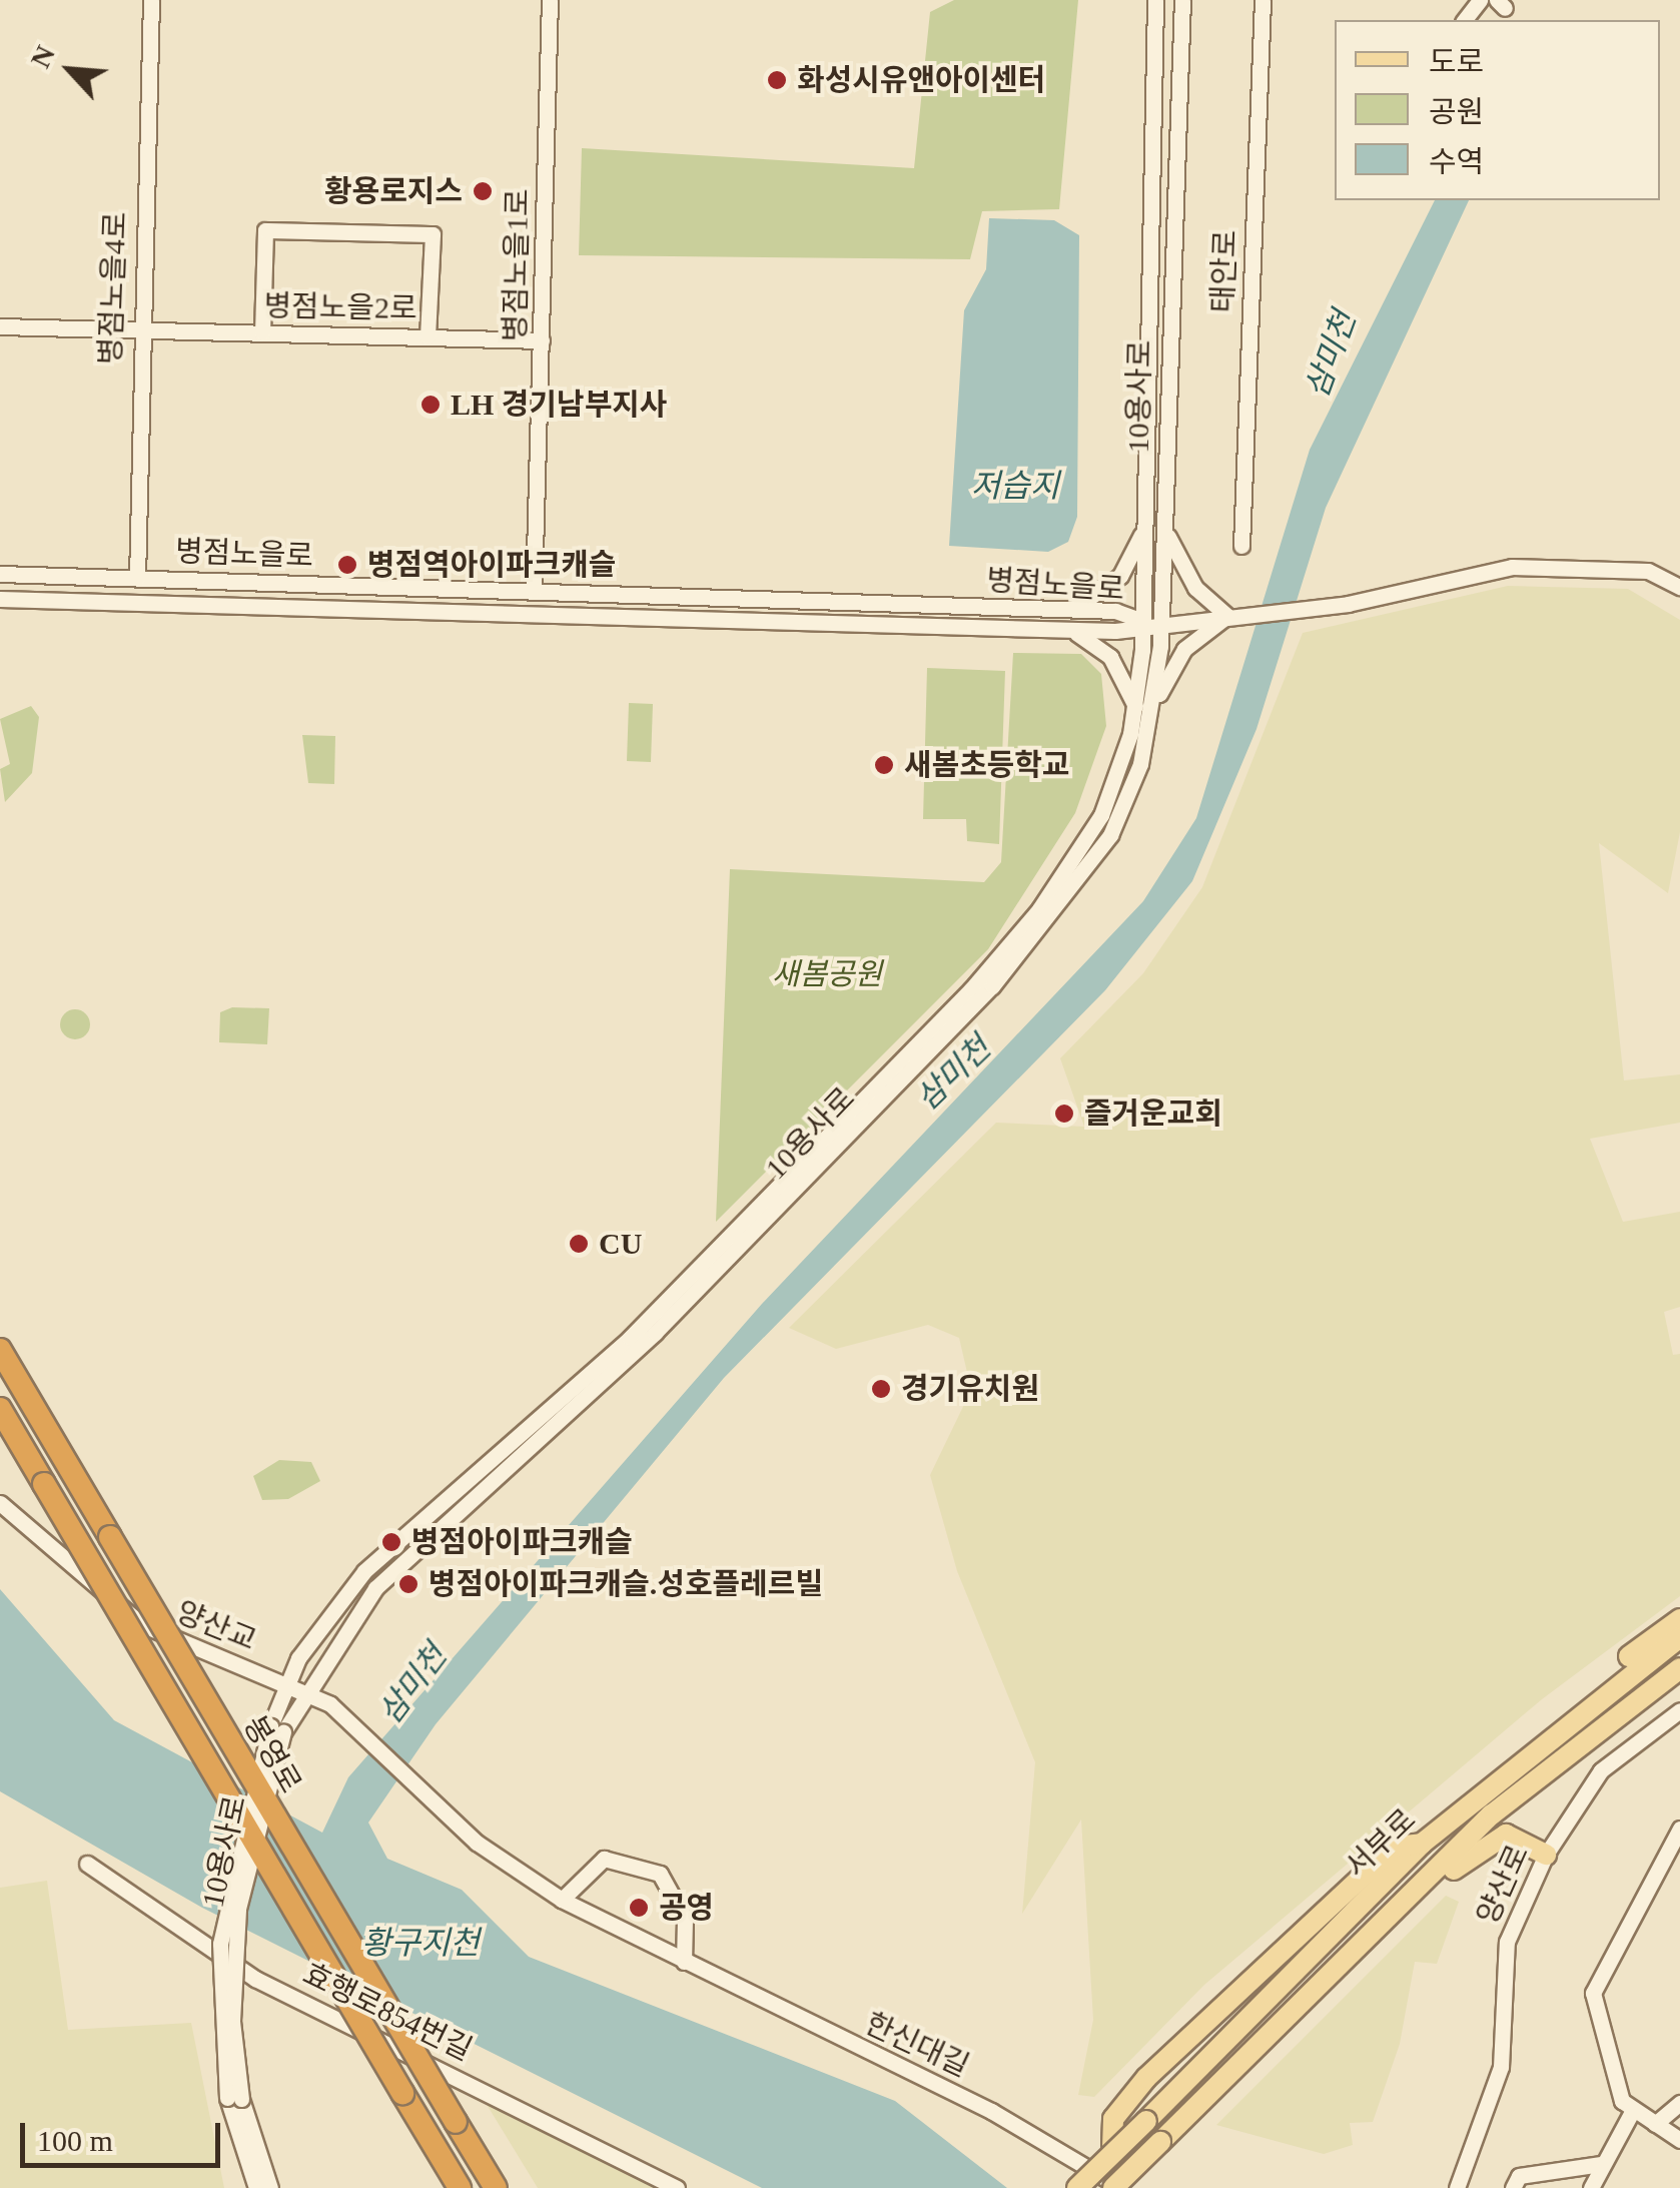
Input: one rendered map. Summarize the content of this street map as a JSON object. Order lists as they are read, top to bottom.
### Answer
{
  "streets": {
    "highway": ["봉영로"],
    "main road": ["서부로"],
    "street": [
      "병점노을1로",
      "태안로",
      "병점노을4로",
      "병점노을2로",
      "10용사로",
      "병점노을로",
      "양산교",
      "양산로",
      "효행로854번길",
      "한신대길"
    ]
  },
  "crossings": [
    ["병점노을1로", "병점노을2로"],
    ["병점노을1로", "병점노을로"],
    ["병점노을4로", "병점노을2로"],
    ["병점노을4로", "병점노을로"],
    ["10용사로", "병점노을로"],
    ["10용사로", "양산교"],
    ["양산교", "한신대길"],
    ["서부로", "한신대길"]
  ],
  "water": ["삼미천", "저습지", "황구지천"],
  "parks": ["새봄공원"],
  "places": [
    "화성시유앤아이센터",
    "황용로지스",
    "LH 경기남부지사",
    "병점역아이파크캐슬",
    "새봄초등학교",
    "즐거운교회",
    "CU",
    "경기유치원",
    "병점아이파크캐슬",
    "병점아이파크캐슬.성호플레르빌",
    "공영"
  ],
  "legend": ["도로", "공원", "수역"],
  "scale_bar": "100 m",
  "north": "top left"
}
